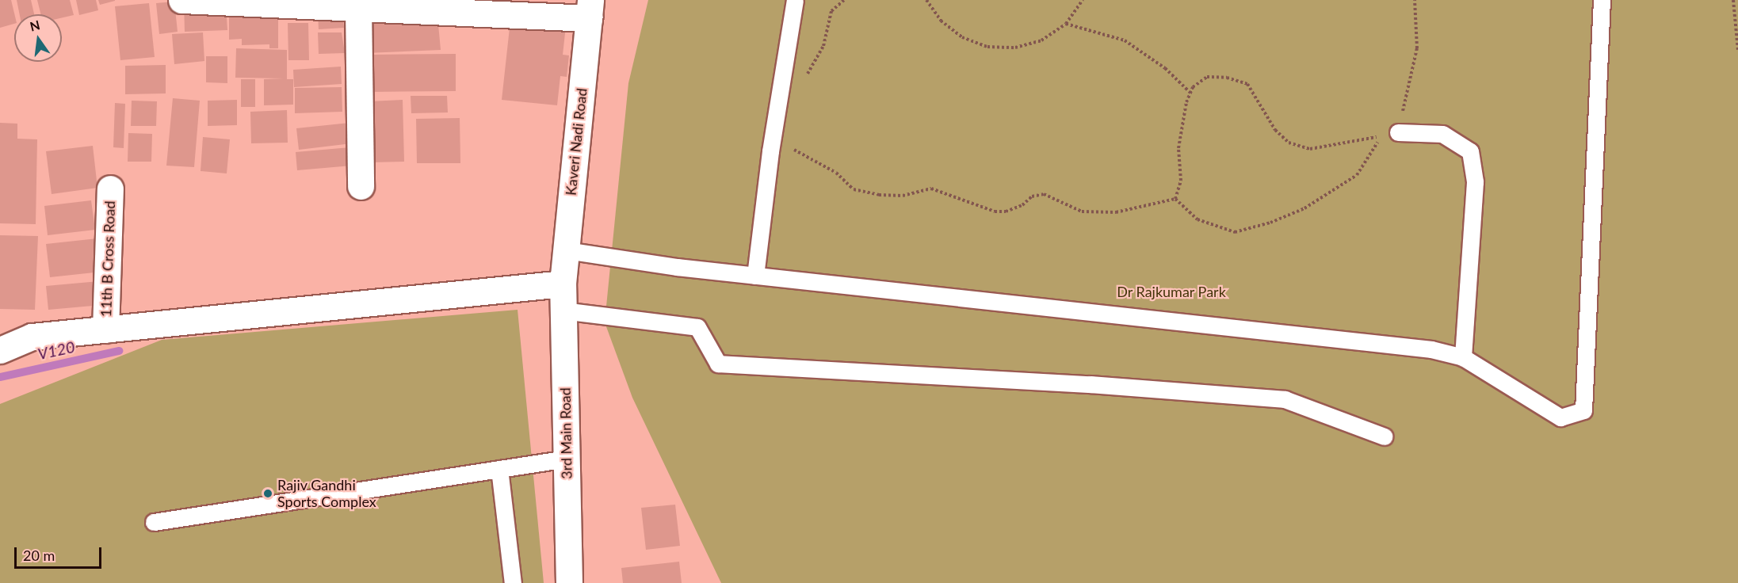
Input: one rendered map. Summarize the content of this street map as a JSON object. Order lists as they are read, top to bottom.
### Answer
{
  "streets": {
    "street": ["Kaveri Nadi Road", "11th B Cross Road", "3rd Main Road"]
  },
  "crossings": [
    ["Kaveri Nadi Road", "3rd Main Road"]
  ],
  "water": ["V120"],
  "parks": ["Dr Rajkumar Park"],
  "places": ["Rajiv Gandhi Sports Complex"],
  "scale_bar": "20 m",
  "north": "top"
}
